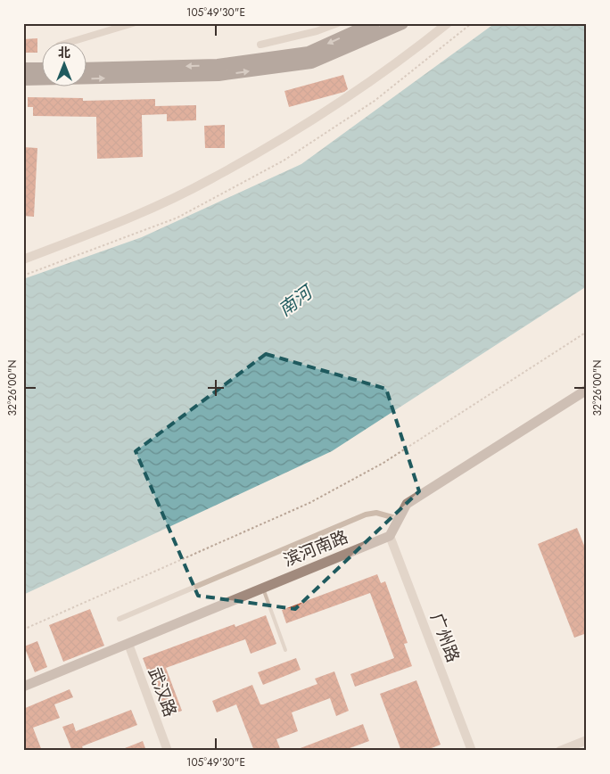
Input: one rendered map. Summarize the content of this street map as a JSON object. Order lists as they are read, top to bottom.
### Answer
{
  "streets": {
    "main road": ["滨河南路"],
    "street": ["广州路", "武汉路"]
  },
  "crossings": [
    ["滨河南路", "广州路"],
    ["滨河南路", "武汉路"]
  ],
  "water": ["南河"],
  "north": "top",
  "coordinates": ["105°49'30\"E", "32°26'00\"N"]
}
